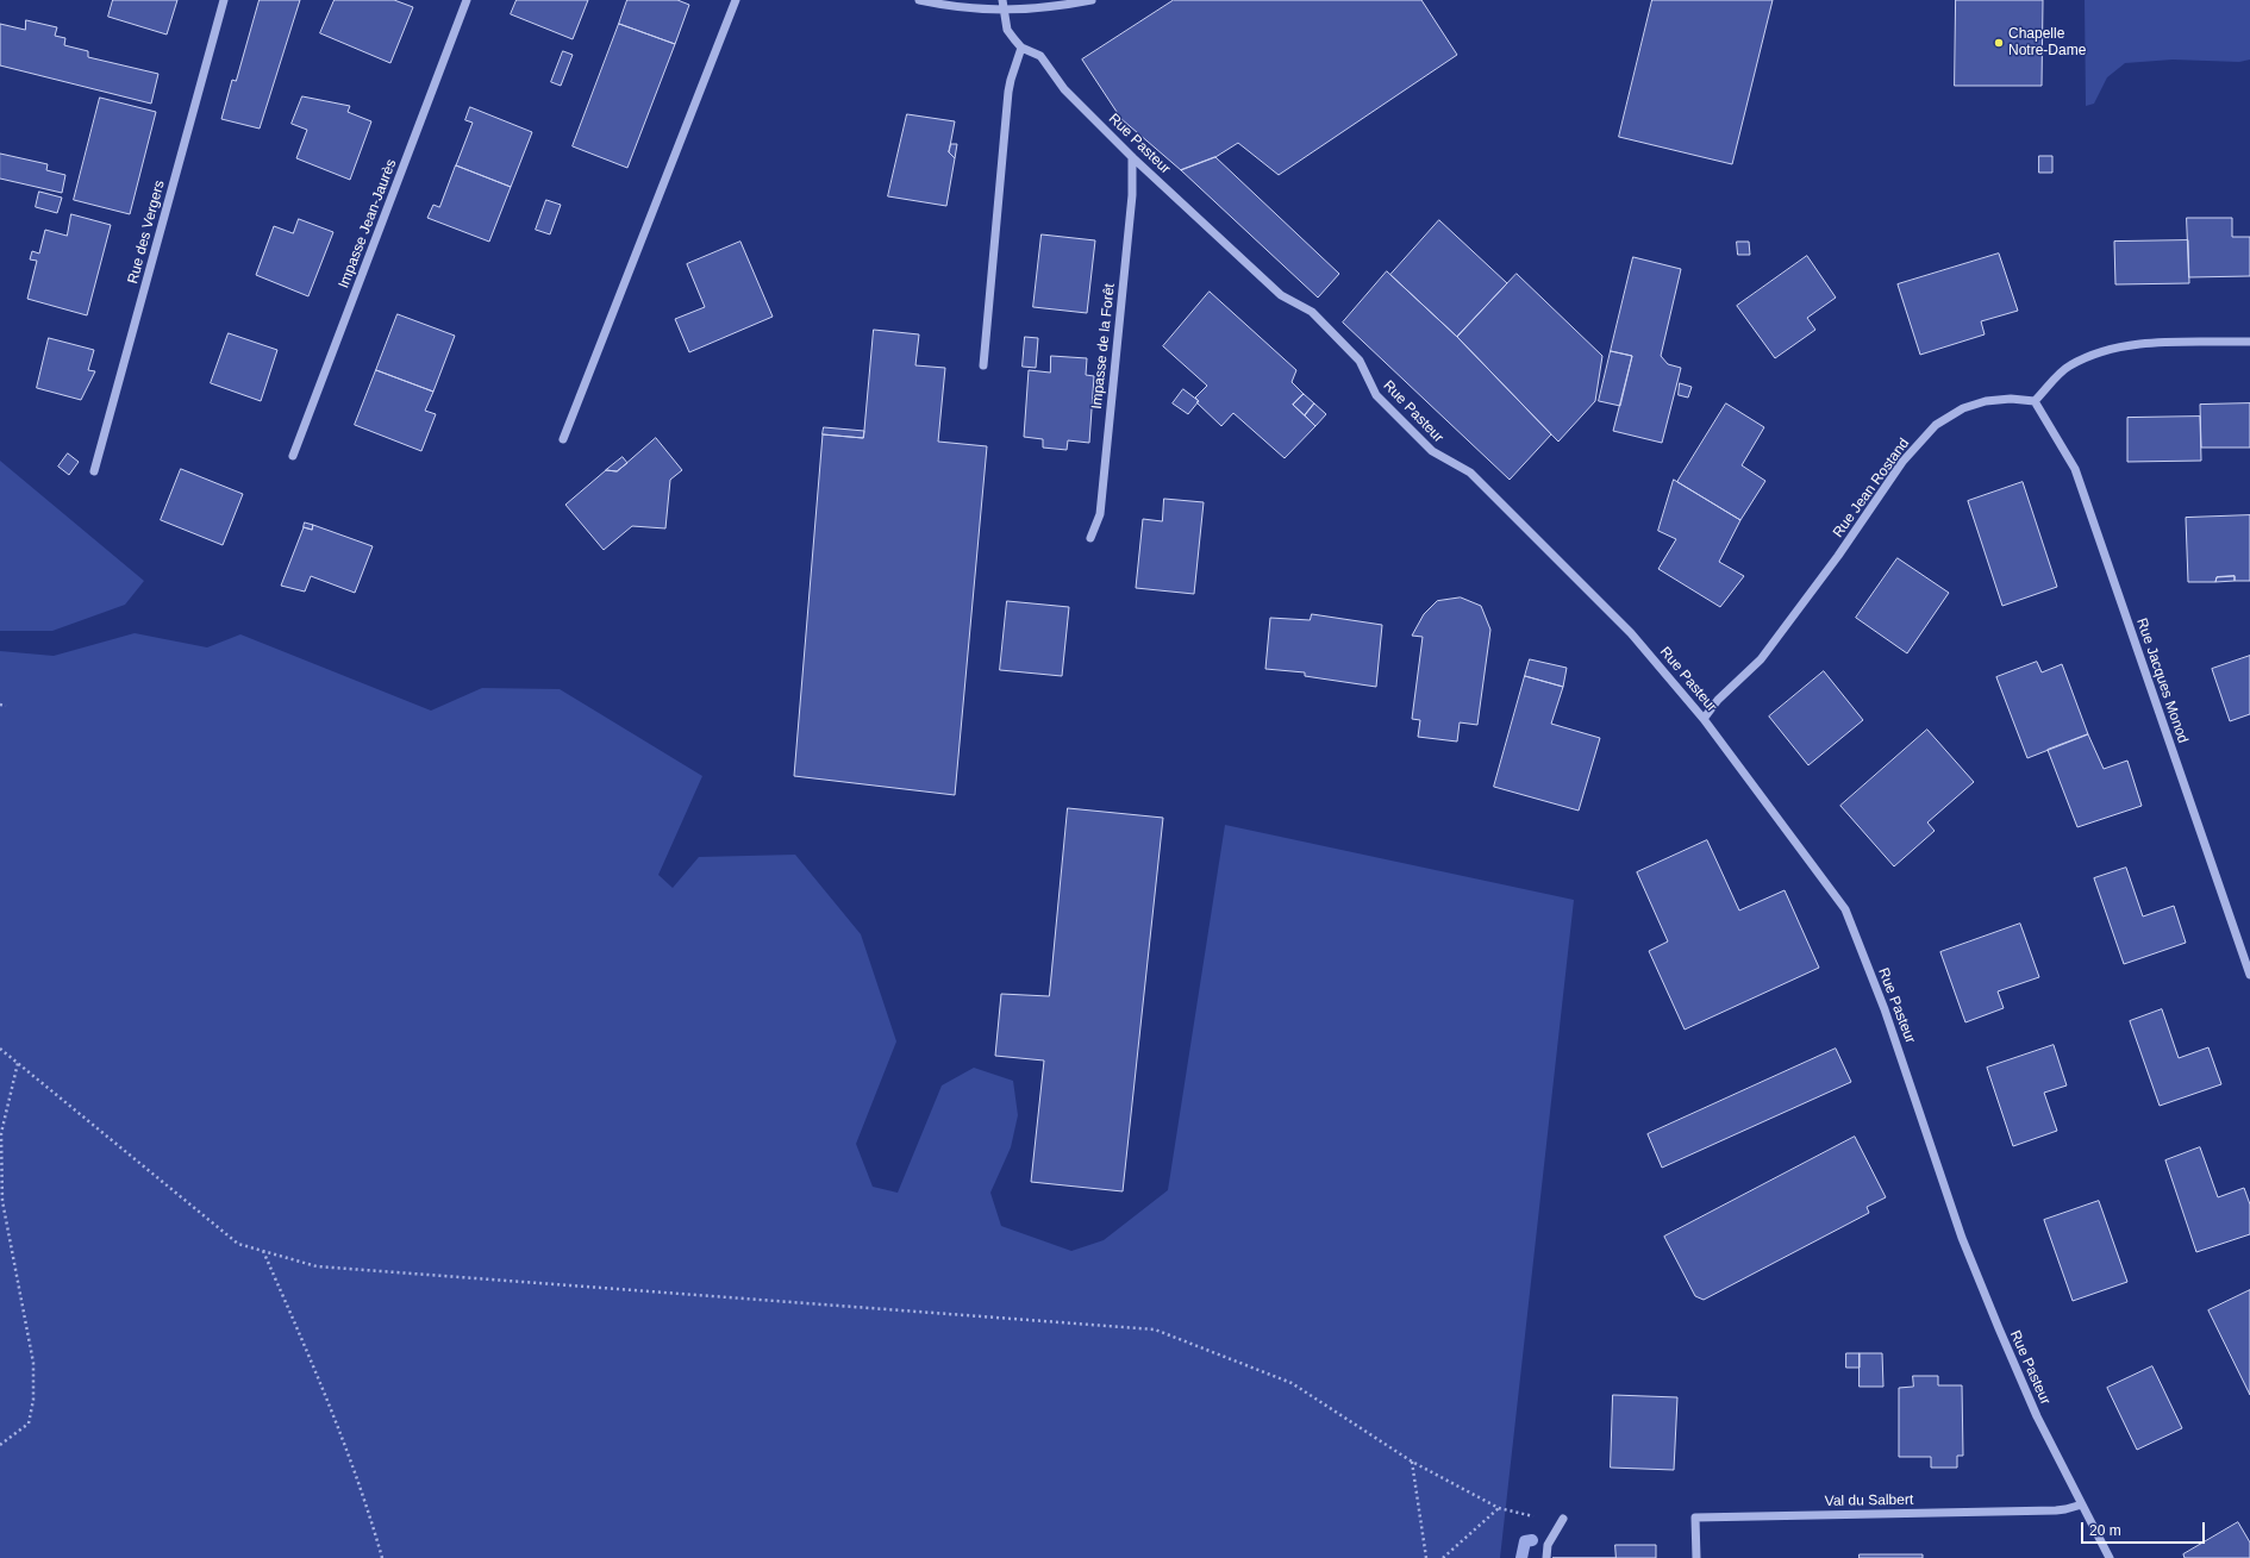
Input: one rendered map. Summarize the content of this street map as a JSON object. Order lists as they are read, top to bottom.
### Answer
{
  "streets": {
    "street": [
      "Rue Pasteur",
      "Impasse Jean-Jaurès",
      "Rue des Vergers",
      "Impasse de la Forêt",
      "Rue Jean Rostand",
      "Rue Jacques Monod",
      "Val du Salbert"
    ]
  },
  "crossings": [
    ["Rue Pasteur", "Impasse de la Forêt"],
    ["Rue Pasteur", "Rue Jean Rostand"],
    ["Rue Pasteur", "Val du Salbert"],
    ["Rue Jean Rostand", "Rue Jacques Monod"]
  ],
  "places": ["Chapelle Notre-Dame"],
  "scale_bar": "20 m"
}
